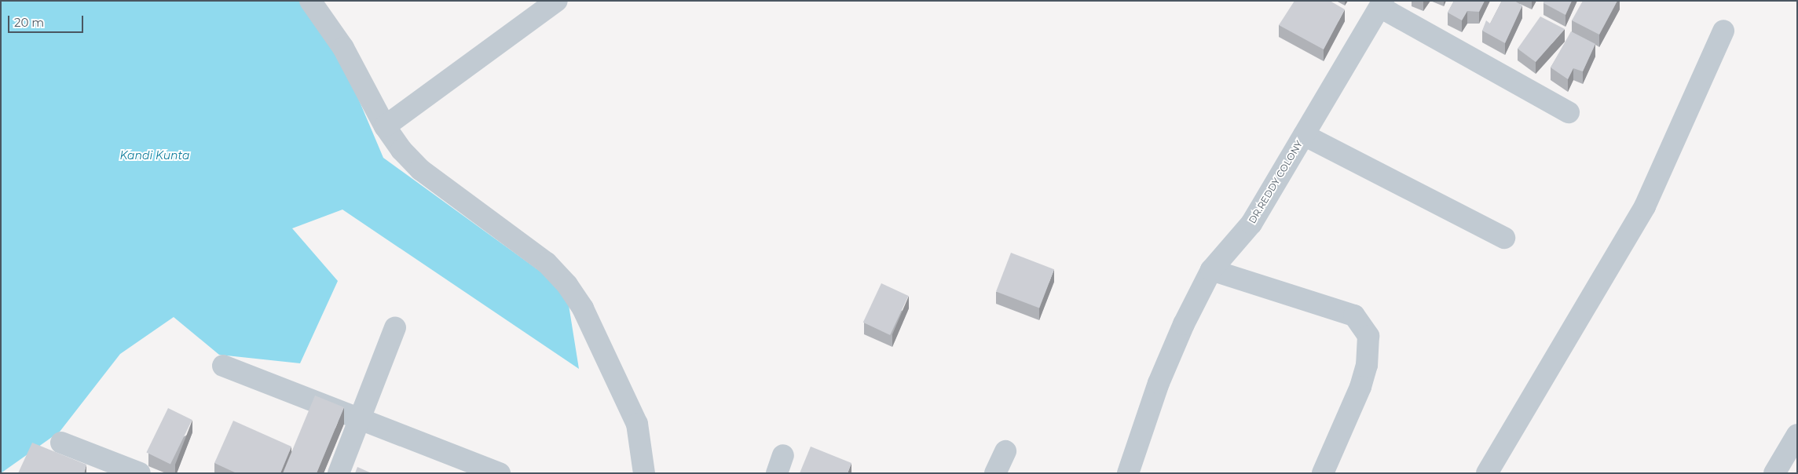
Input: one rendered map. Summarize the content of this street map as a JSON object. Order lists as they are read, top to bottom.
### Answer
{
  "streets": {
    "street": ["DR.REDDY COLONY"]
  },
  "water": ["Kandi Kunta"],
  "scale_bar": "20 m"
}
